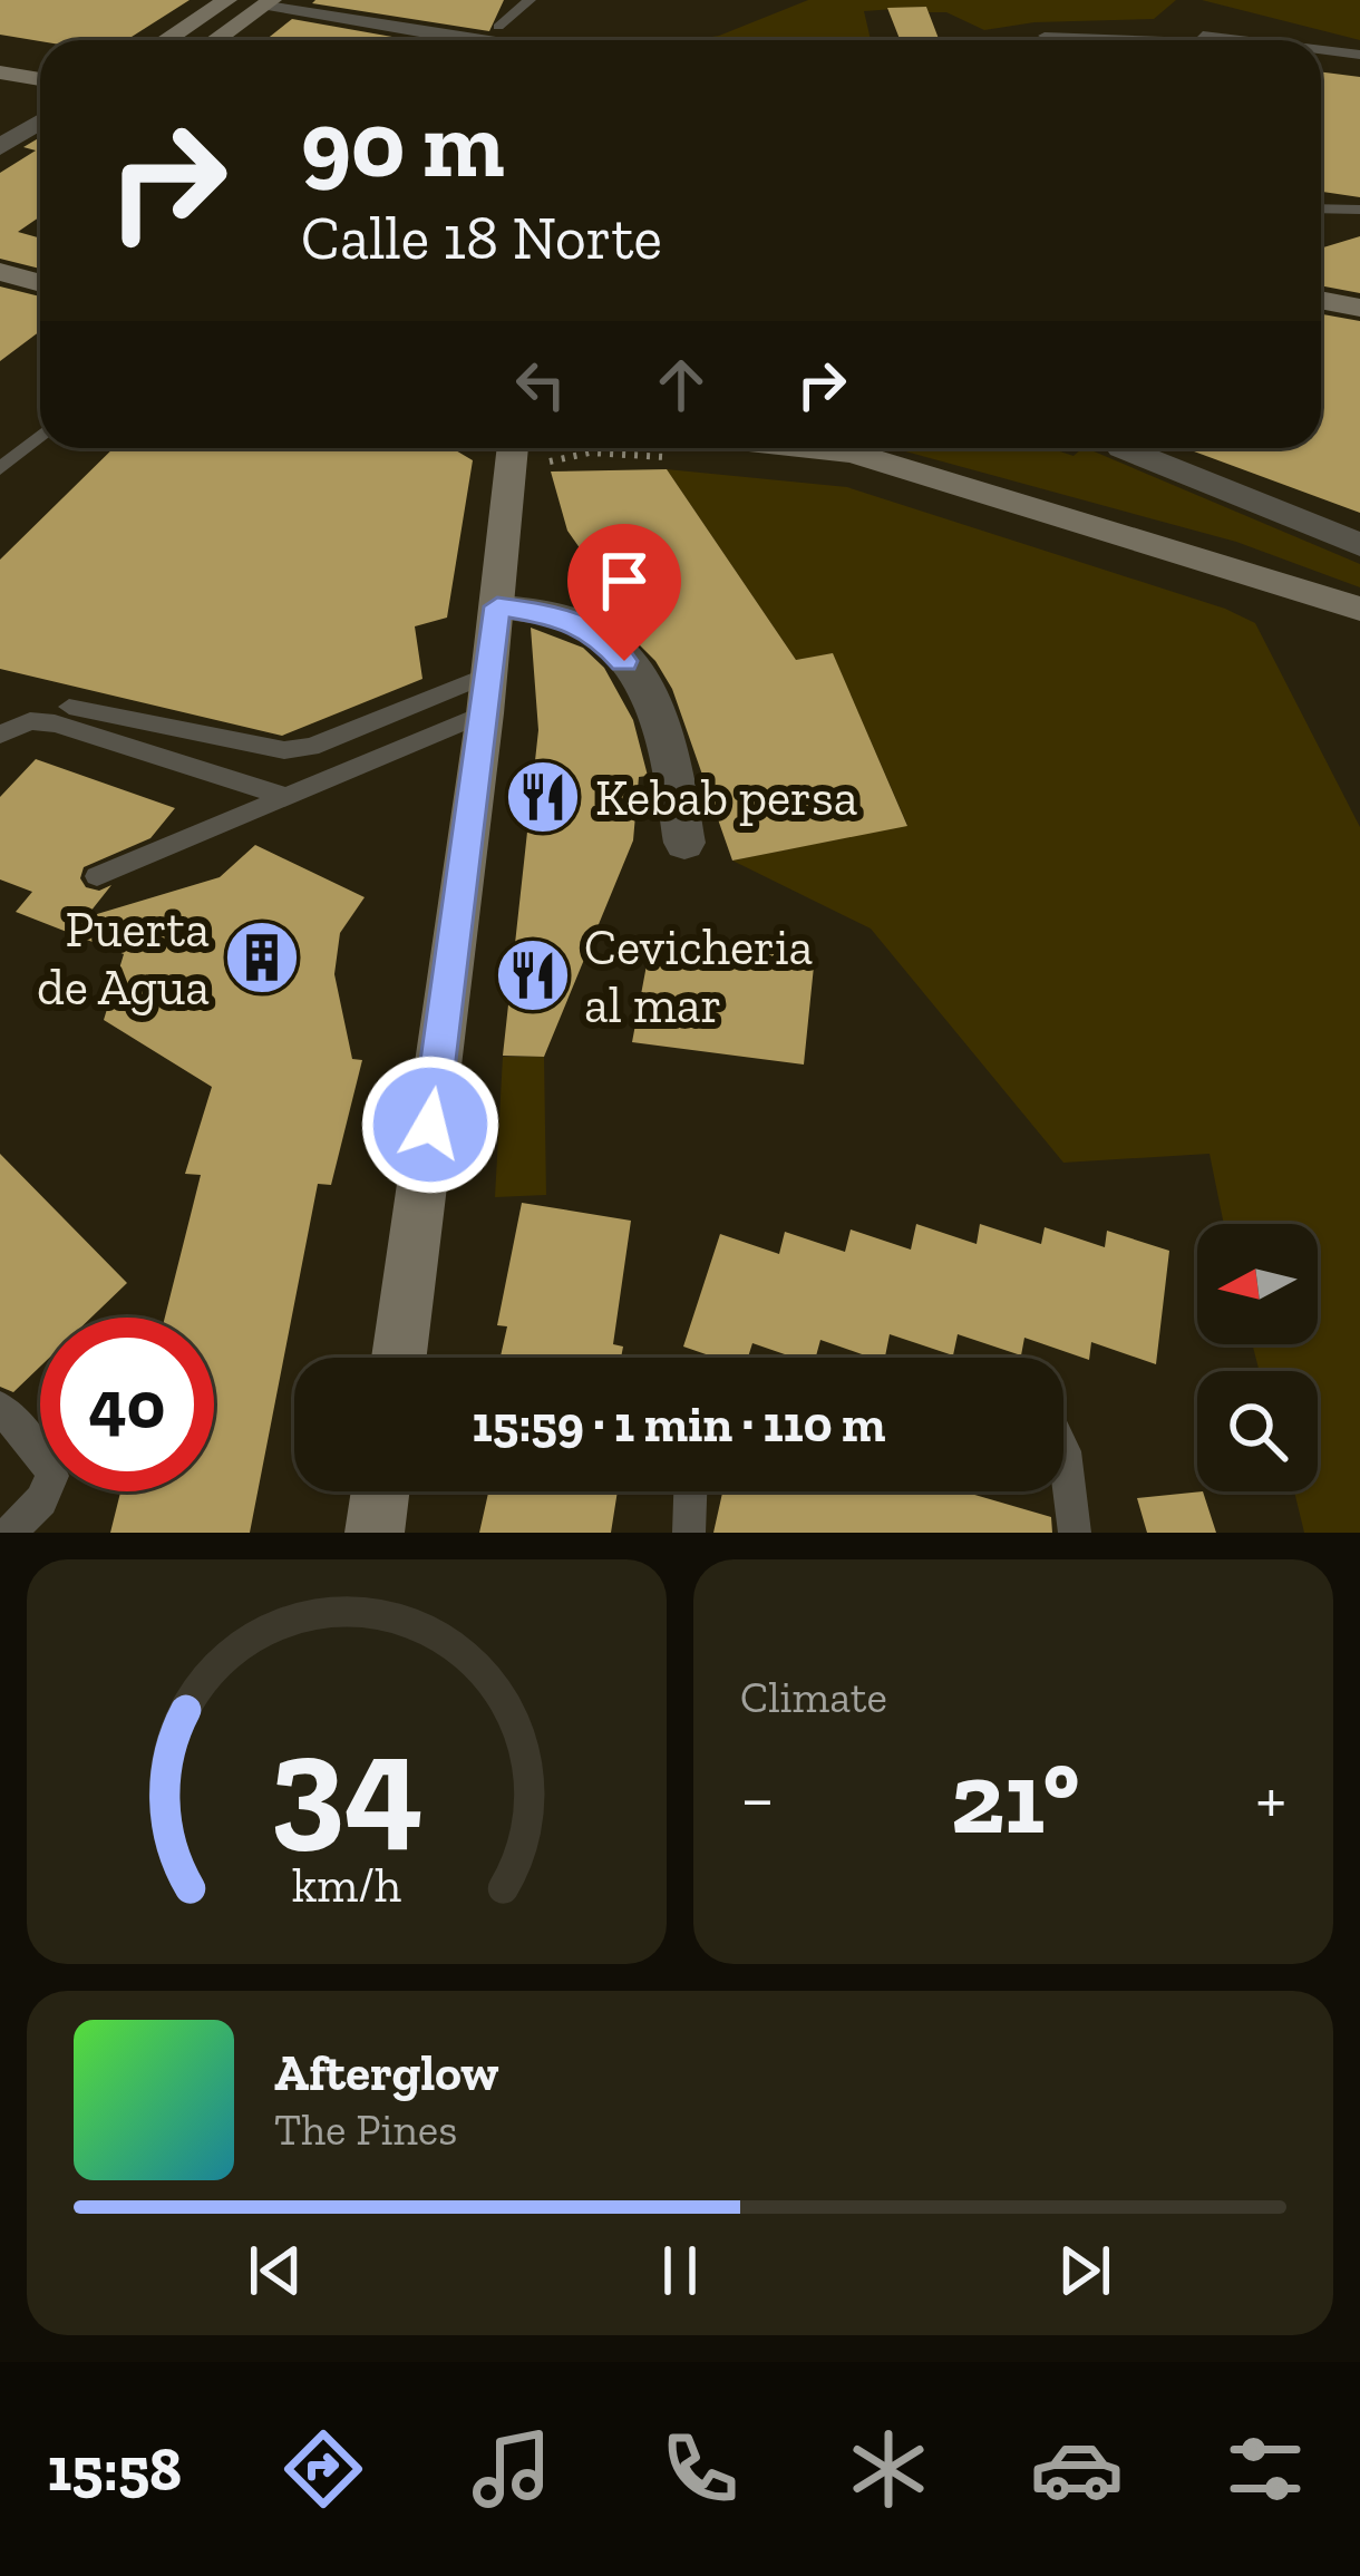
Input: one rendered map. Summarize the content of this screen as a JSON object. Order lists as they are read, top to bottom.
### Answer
{
  "places": {
    "restaurant": ["Kebab persa", "Cevicheria al mar"],
    "building": ["Puerta de Agua"]
  },
  "north": "left",
  "page": {
    "turn": ["90 m", "Calle 18 Norte"],
    "limit": "40",
    "trip": "15:59 · 1 min · 110 m",
    "tile": "Climate",
    "heat": ["−", "21°", "+"],
    "song": ["Afterglow", "The Pines"],
    "tabs": "15:58",
    "gauge": ["34", "km/h"]
  }
}
